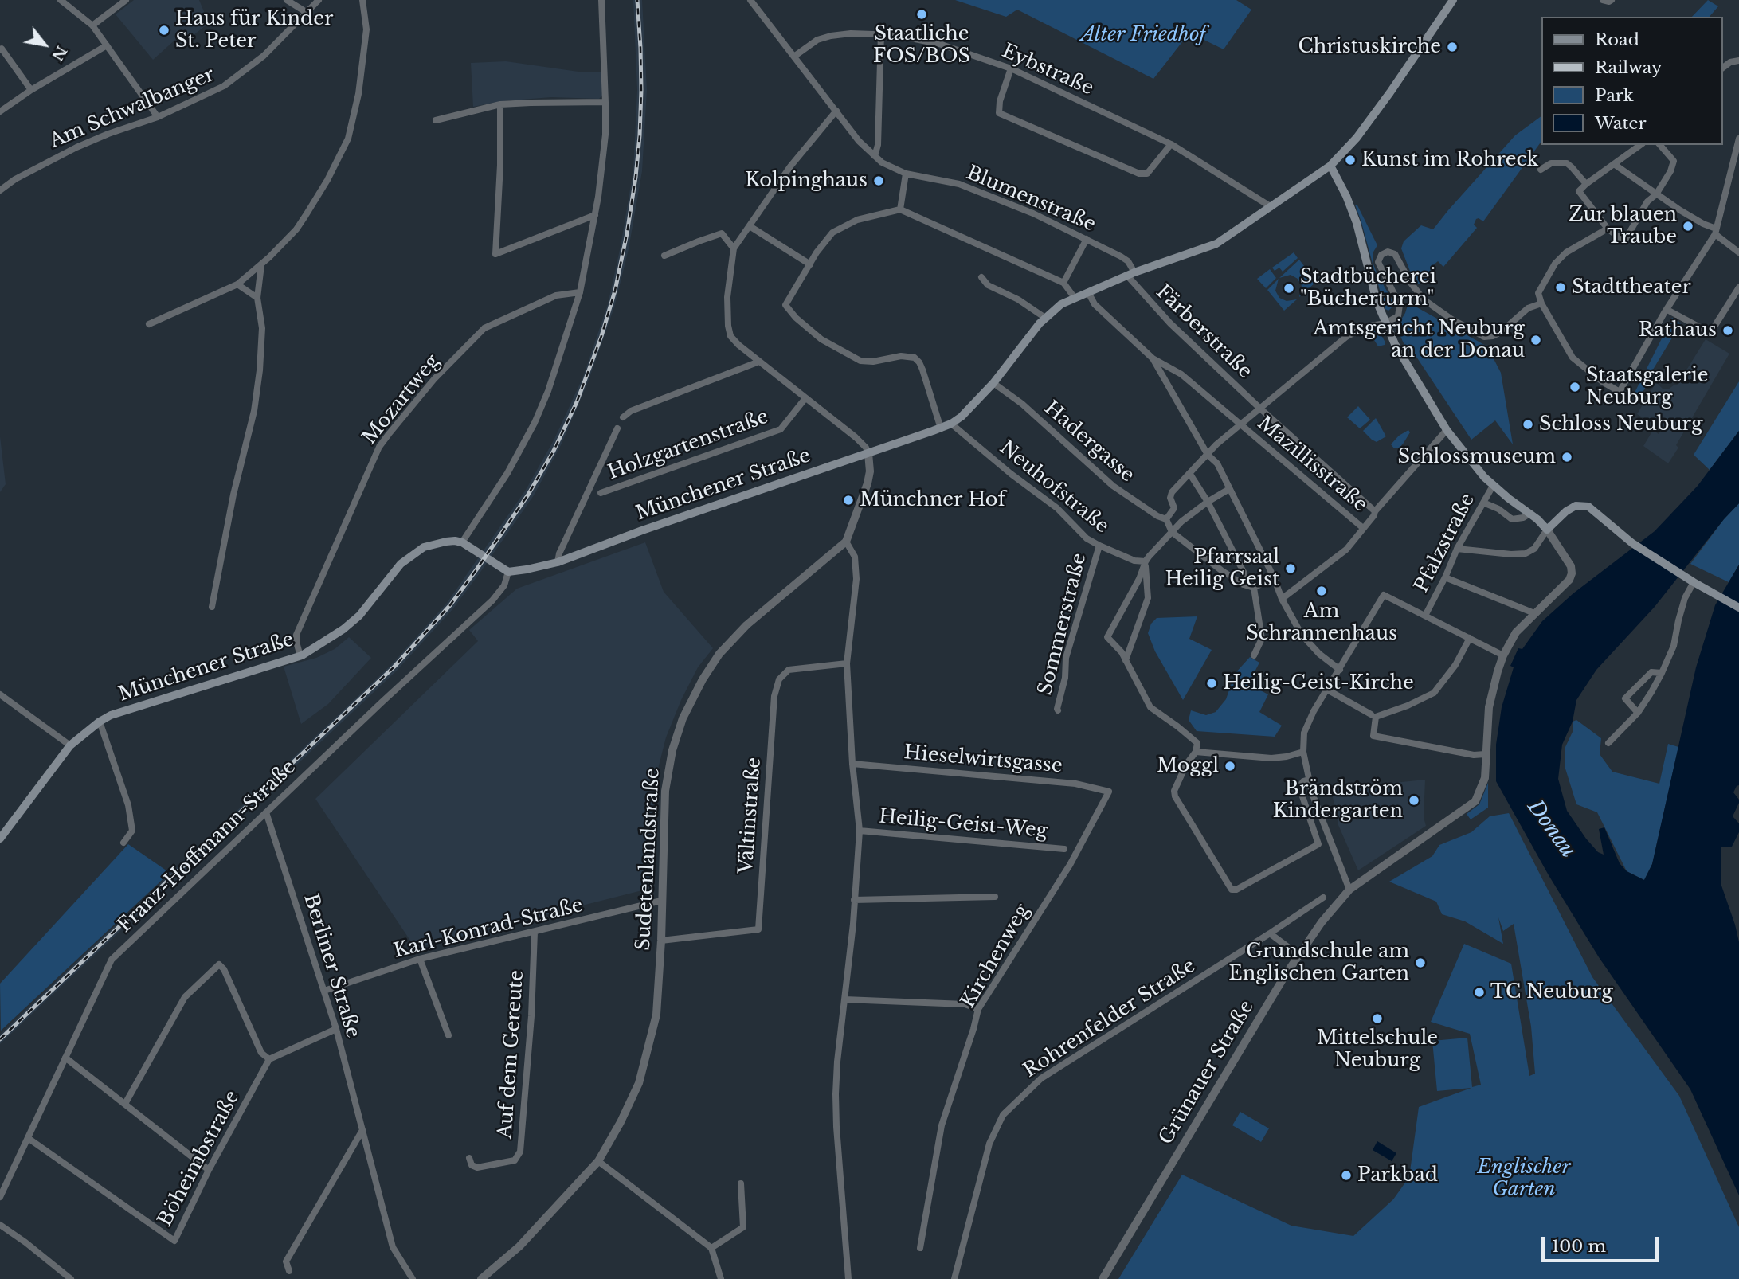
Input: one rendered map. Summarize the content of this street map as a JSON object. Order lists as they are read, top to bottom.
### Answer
{
  "streets": {
    "main road": ["Münchener Straße"],
    "street": [
      "Eybstraße",
      "Am Schwalbanger",
      "Blumenstraße",
      "Färberstraße",
      "Mozartweg",
      "Hadergasse",
      "Holzgartenstraße",
      "Mazillisstraße",
      "Neuhofstraße",
      "Pfalzstraße",
      "Sommerstraße",
      "Hieselwirtsgasse",
      "Vältinstraße",
      "Heilig-Geist-Weg",
      "Franz-Hoffmann-Straße",
      "Sudetenlandstraße",
      "Karl-Konrad-Straße",
      "Kirchenweg",
      "Berliner Straße",
      "Rohrenfelder Straße",
      "Auf dem Gereute",
      "Grünauer Straße",
      "Böheimbstraße"
    ]
  },
  "crossings": [
    ["Eybstraße", "Blumenstraße"],
    ["Eybstraße", "Münchener Straße"],
    ["Blumenstraße", "Färberstraße"],
    ["Blumenstraße", "Münchener Straße"],
    ["Färberstraße", "Münchener Straße"],
    ["Mozartweg", "Münchener Straße"],
    ["Hadergasse", "Münchener Straße"],
    ["Münchener Straße", "Neuhofstraße"],
    ["Münchener Straße", "Franz-Hoffmann-Straße"],
    ["Münchener Straße", "Sudetenlandstraße"],
    ["Neuhofstraße", "Sommerstraße"],
    ["Hieselwirtsgasse", "Kirchenweg"],
    ["Vältinstraße", "Sudetenlandstraße"],
    ["Franz-Hoffmann-Straße", "Berliner Straße"],
    ["Franz-Hoffmann-Straße", "Böheimbstraße"],
    ["Sudetenlandstraße", "Karl-Konrad-Straße"],
    ["Karl-Konrad-Straße", "Berliner Straße"],
    ["Karl-Konrad-Straße", "Auf dem Gereute"]
  ],
  "water": ["Donau"],
  "parks": ["Alter Friedhof", "Englischer Garten"],
  "places": [
    "Staatliche FOS/BOS",
    "Haus für Kinder St. Peter",
    "Christuskirche",
    "Kunst im Rohreck",
    "Kolpinghaus",
    "Zur blauen Traube",
    "Stadttheater",
    "Stadtbücherei \"Bücherturm\"",
    "Rathaus",
    "Amtsgericht Neuburg an der Donau",
    "Staatsgalerie Neuburg",
    "Schloss Neuburg",
    "Schlossmuseum",
    "Münchner Hof",
    "Pfarrsaal Heilig Geist",
    "Am Schrannenhaus",
    "Heilig-Geist-Kirche",
    "Moggl",
    "Brändström Kindergarten",
    "Grundschule am Englischen Garten",
    "TC Neuburg",
    "Mittelschule Neuburg",
    "Parkbad"
  ],
  "legend": [
    "Road",
    "Railway",
    "Park",
    "Water"
  ],
  "scale_bar": "100 m",
  "north": "bottom right"
}
